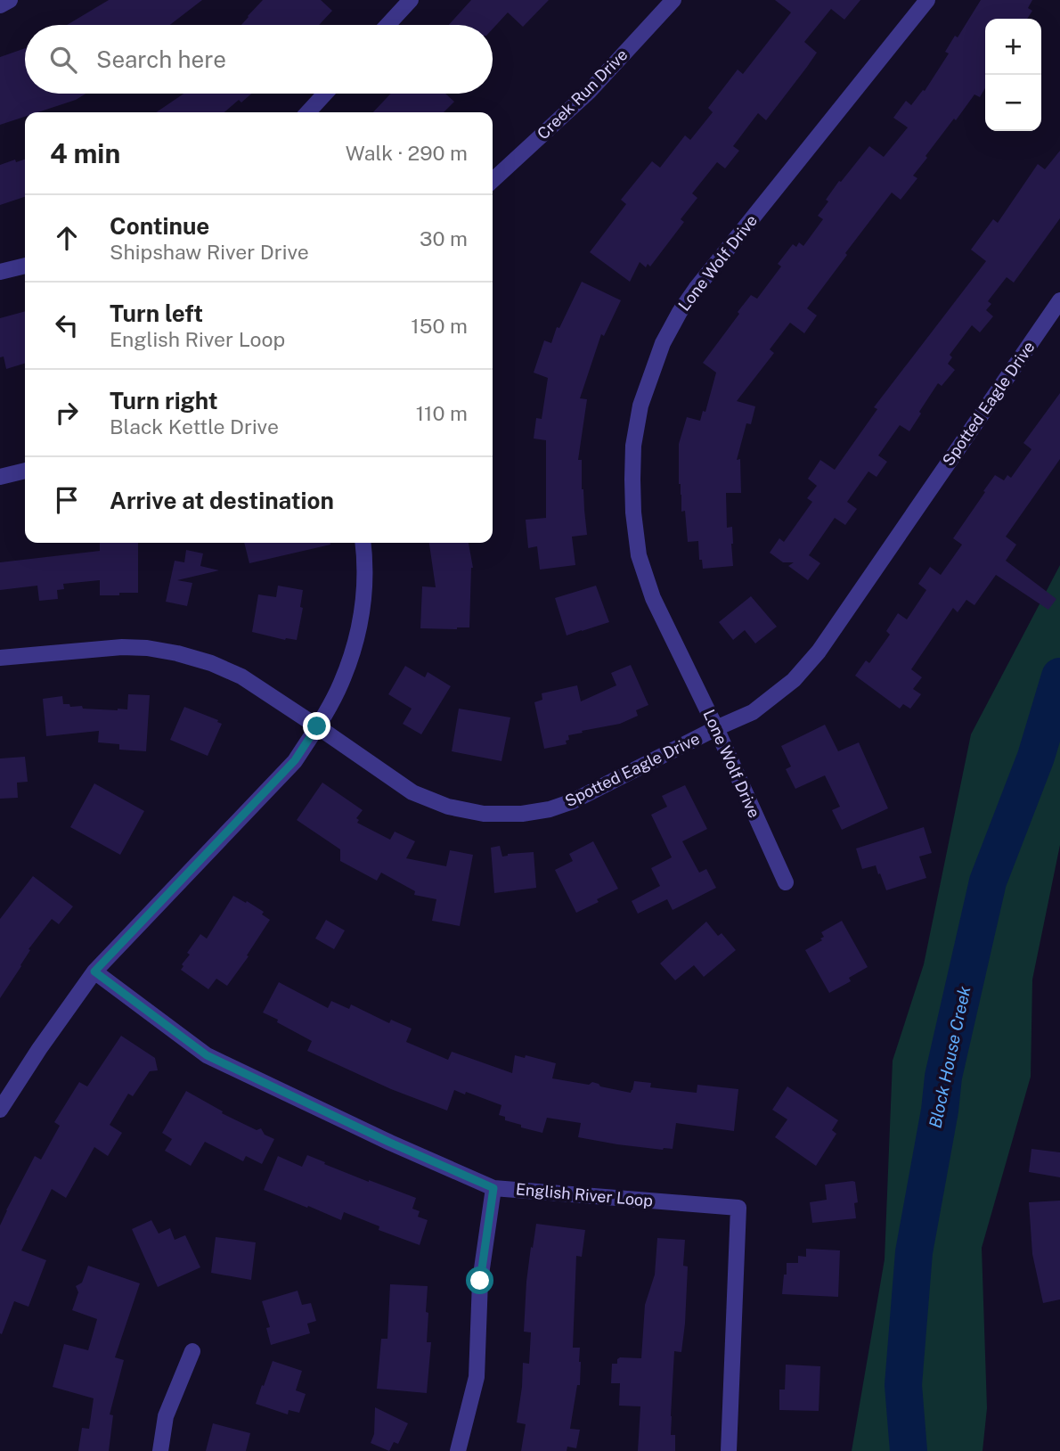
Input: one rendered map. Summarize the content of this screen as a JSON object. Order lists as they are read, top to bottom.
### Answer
{
  "streets": {
    "street": [
      "Creek Run Drive",
      "Lone Wolf Drive",
      "Spotted Eagle Drive",
      "English River Loop"
    ]
  },
  "crossings": [
    ["Lone Wolf Drive", "Spotted Eagle Drive"]
  ],
  "water": ["Block House Creek"],
  "page": {
    "map_buttons": ["+", "−"],
    "search": "Search here",
    "heading": ["4 min", "Walk · 290 m"],
    "list": [
      ["Continue", "Shipshaw River Drive", "30 m"],
      ["Turn left", "English River Loop", "150 m"],
      ["Turn right", "Black Kettle Drive", "110 m"],
      "Arrive at destination"
    ]
  }
}
